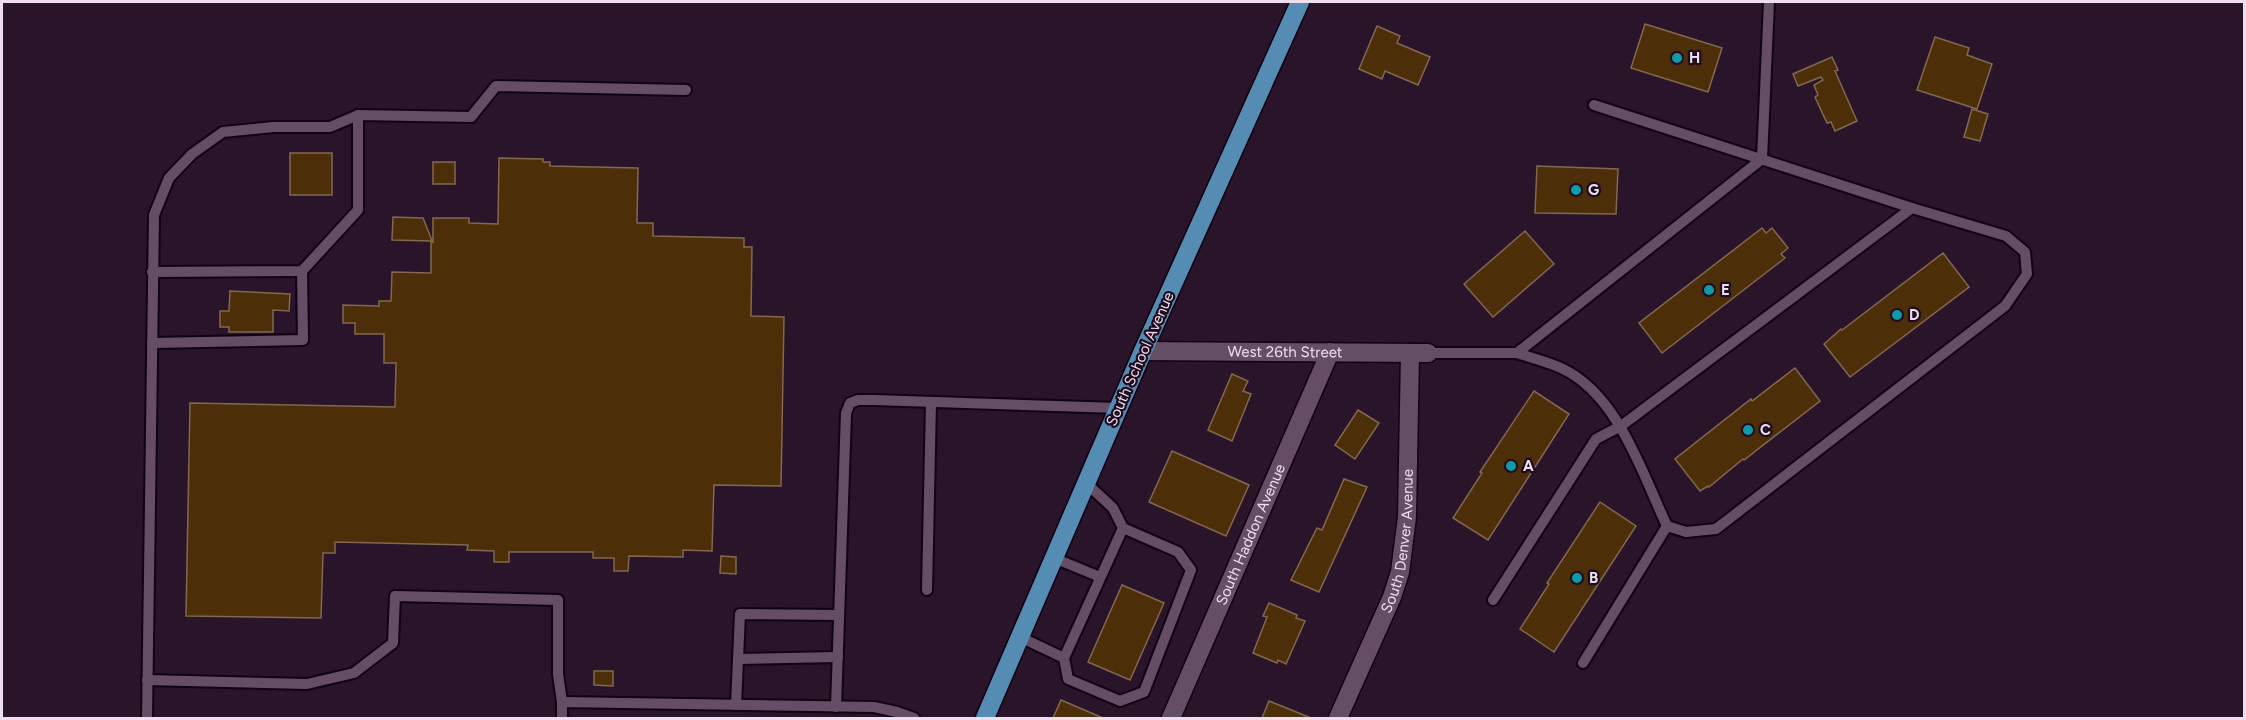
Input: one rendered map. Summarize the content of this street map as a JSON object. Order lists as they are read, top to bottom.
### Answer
{
  "streets": {
    "main road": ["South School Avenue"],
    "street": ["West 26th Street", "South Haddon Avenue", "South Denver Avenue"]
  },
  "crossings": [
    ["West 26th Street", "South School Avenue"],
    ["West 26th Street", "South Haddon Avenue"],
    ["West 26th Street", "South Denver Avenue"]
  ],
  "places": [
    "H",
    "G",
    "E",
    "D",
    "C",
    "A",
    "B"
  ]
}
